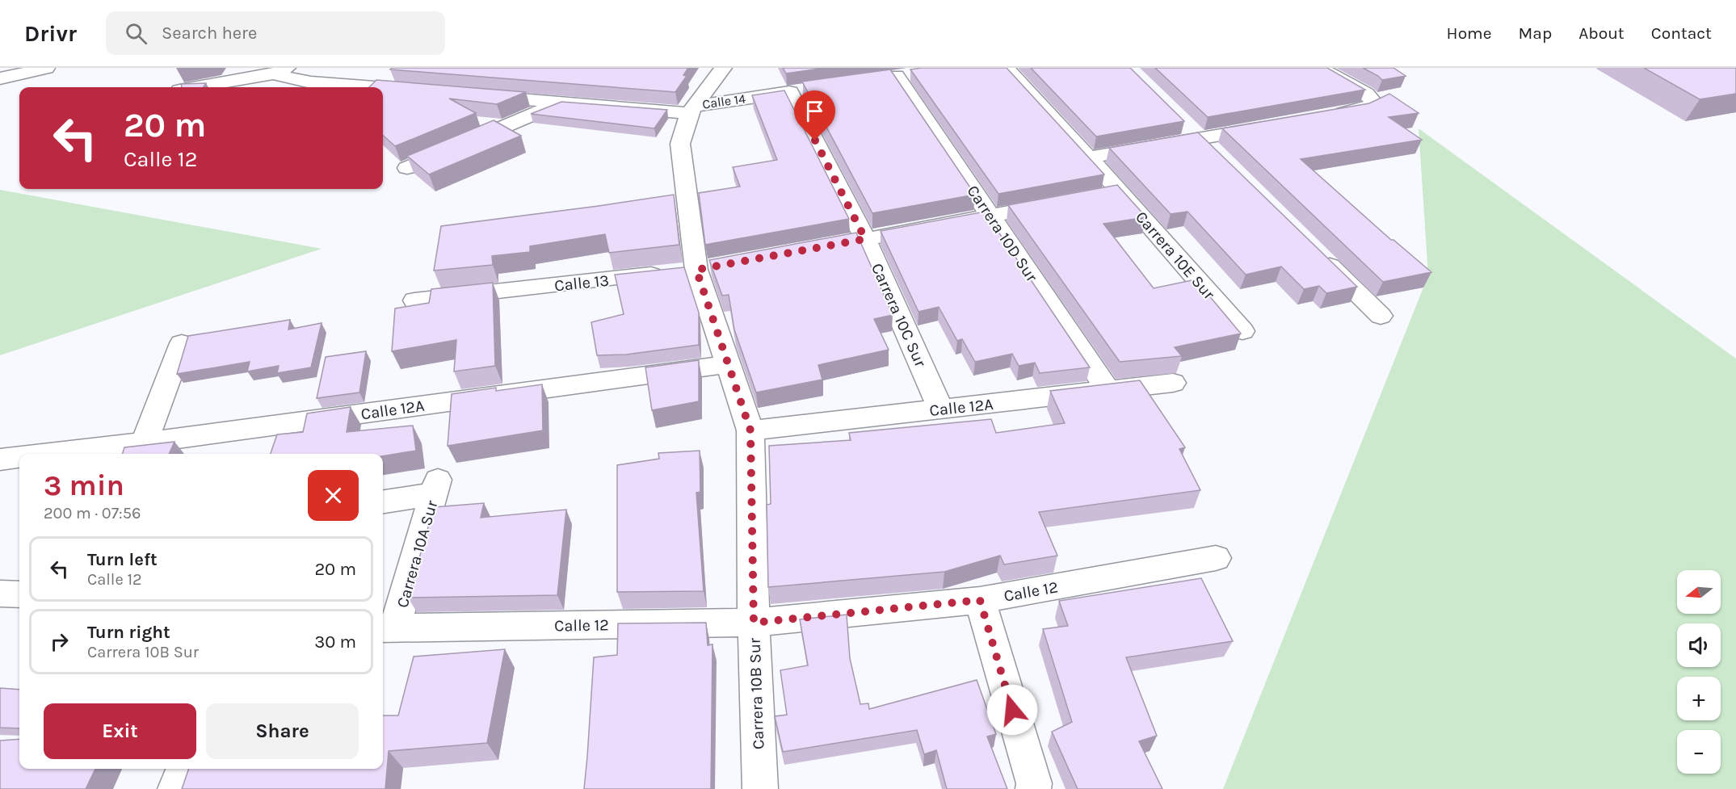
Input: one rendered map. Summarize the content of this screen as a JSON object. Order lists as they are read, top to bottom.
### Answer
{
  "streets": {
    "street": [
      "Calle 14",
      "Carrera 10D Sur",
      "Carrera 10E Sur",
      "Calle 13",
      "Carrera 10C Sur",
      "Calle 12A",
      "Carrera 10A Sur",
      "Calle 12",
      "Carrera 10B Sur"
    ]
  },
  "crossings": [
    ["Calle 14", "Carrera 10C Sur"],
    ["Calle 14", "Carrera 10B Sur"],
    ["Carrera 10D Sur", "Calle 12A"],
    ["Calle 13", "Carrera 10B Sur"],
    ["Carrera 10C Sur", "Calle 12A"],
    ["Calle 12A", "Carrera 10B Sur"],
    ["Carrera 10A Sur", "Calle 12"],
    ["Calle 12", "Carrera 10B Sur"]
  ],
  "north": "left",
  "page": {
    "header": "Drivr",
    "search": "Search here",
    "nav": [
      "Home",
      "Map",
      "About",
      "Contact"
    ],
    "turn": ["20 m", "Calle 12"],
    "heading": ["3 min", "200 m · 07:56"],
    "list": [
      {
        "name": "Turn left",
        "note": "Calle 12",
        "value": "20 m"
      },
      {
        "name": "Turn right",
        "note": "Carrera 10B Sur",
        "value": "30 m"
      }
    ],
    "map_buttons": ["+", "−"],
    "buttons": ["Exit", "Share"]
  }
}
